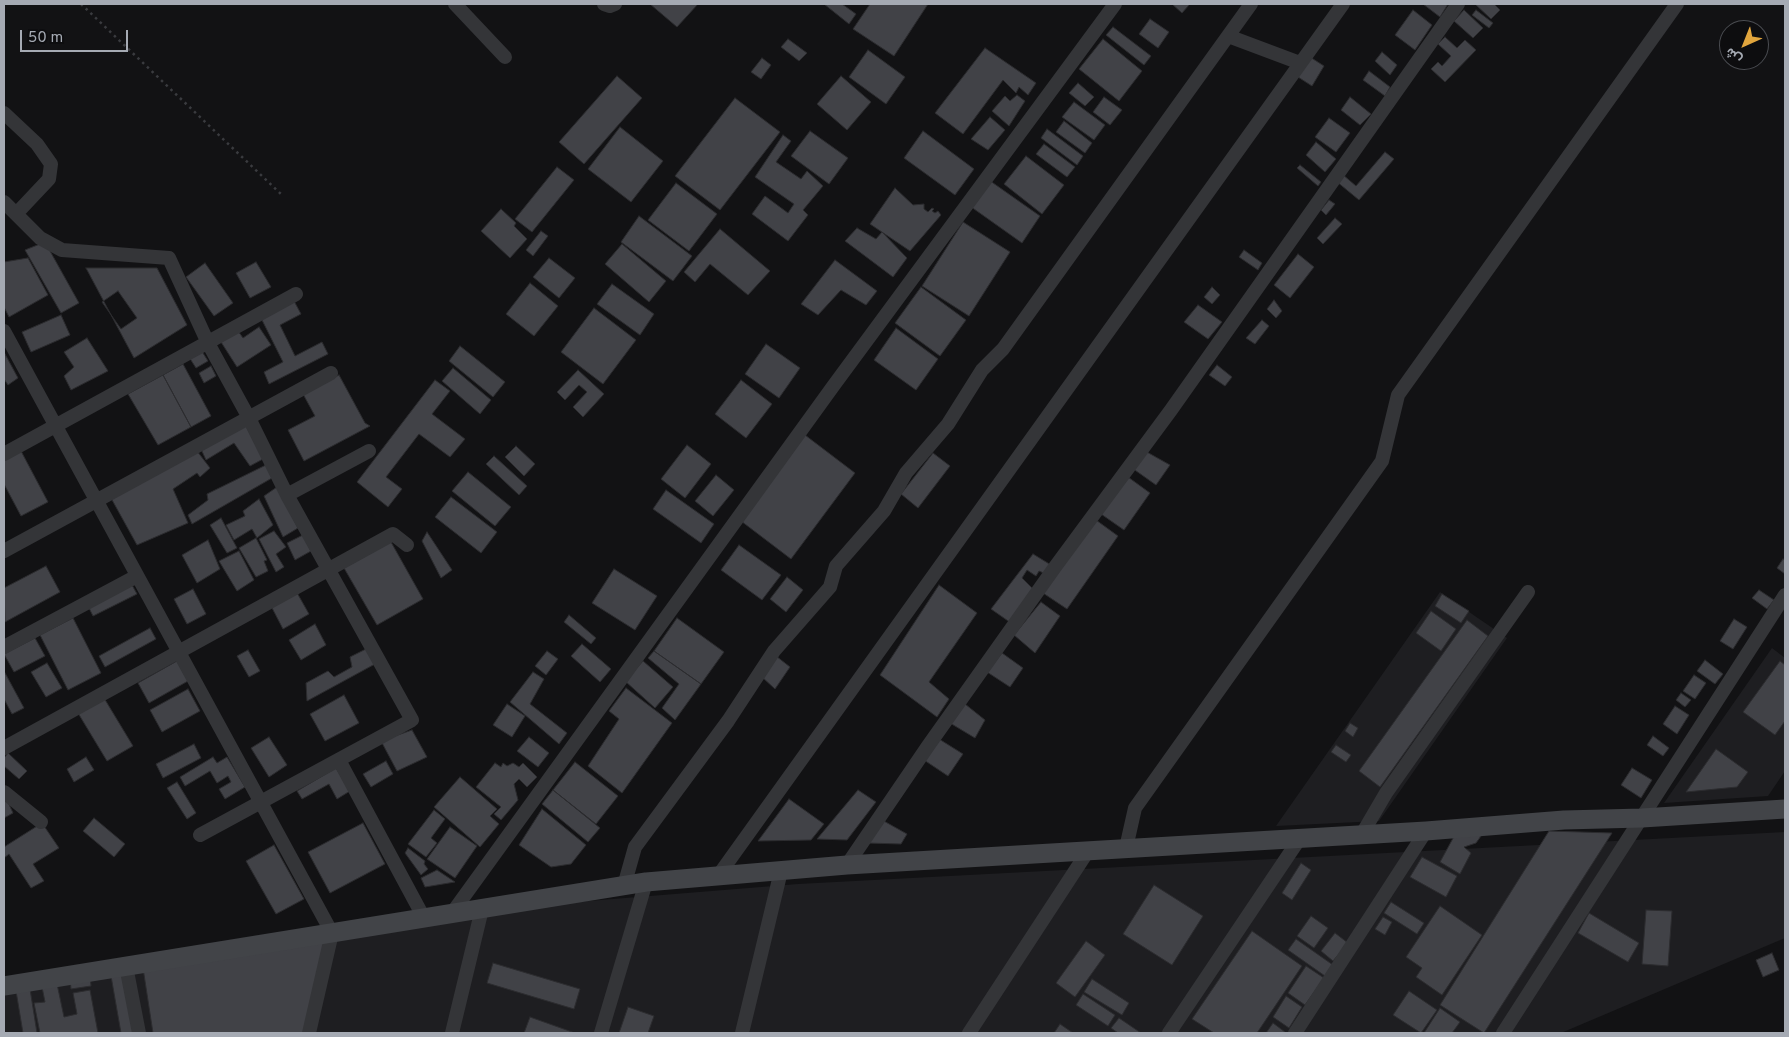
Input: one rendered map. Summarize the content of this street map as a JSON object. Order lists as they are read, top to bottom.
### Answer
{
  "scale_bar": "50 m",
  "north": "bottom left"
}
